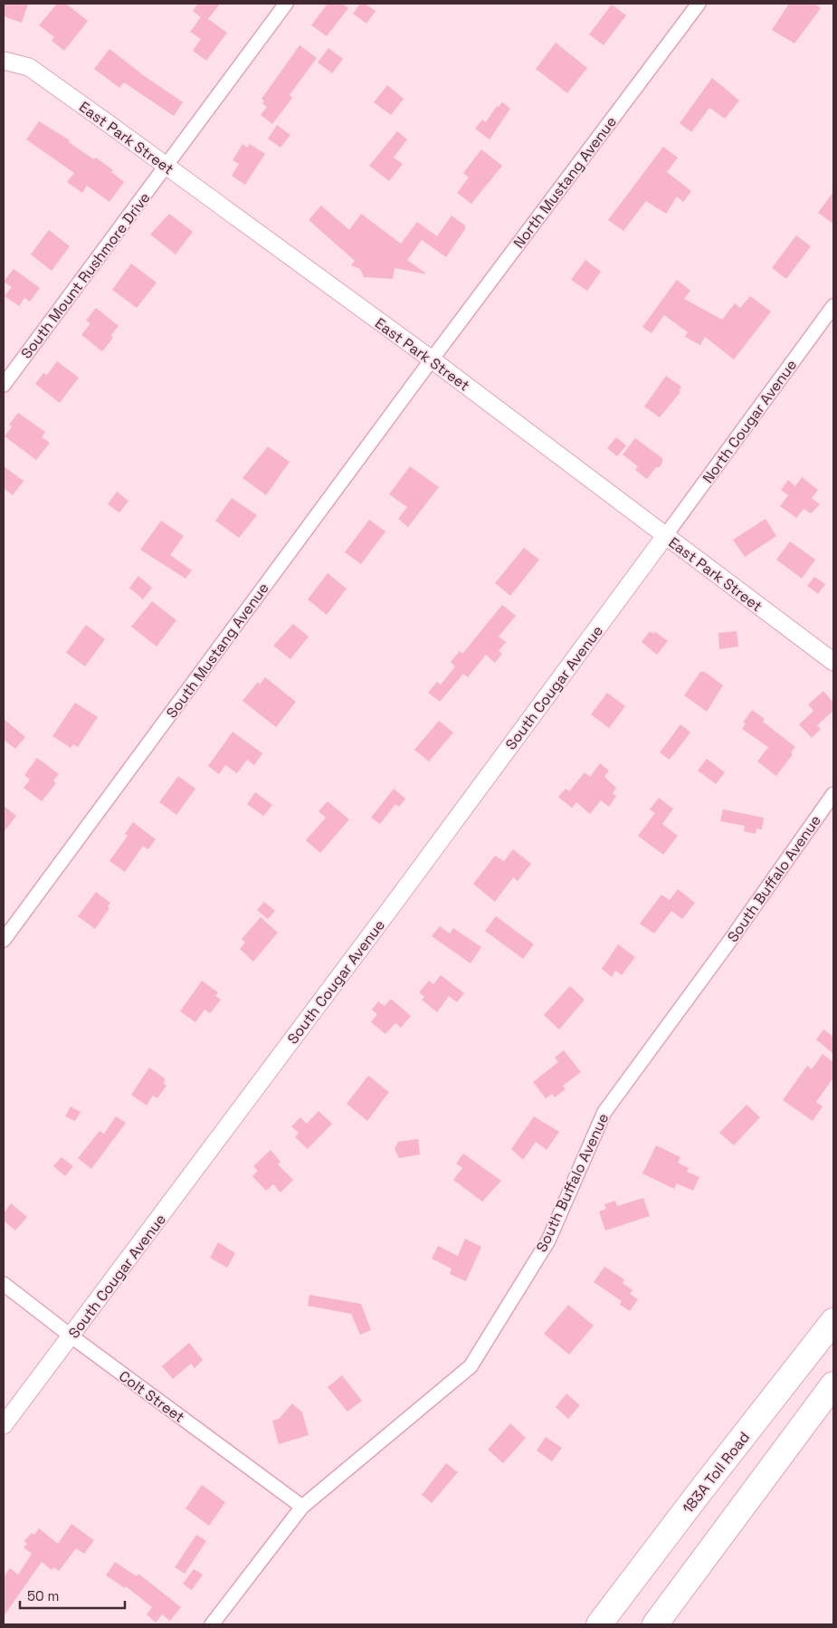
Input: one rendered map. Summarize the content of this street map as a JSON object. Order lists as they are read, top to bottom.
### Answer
{
  "streets": {
    "highway": ["183A Toll Road"],
    "street": [
      "East Park Street",
      "North Mustang Avenue",
      "South Mount Rushmore Drive",
      "North Cougar Avenue",
      "South Mustang Avenue",
      "South Cougar Avenue",
      "South Buffalo Avenue",
      "Colt Street"
    ]
  },
  "crossings": [
    ["East Park Street", "North Mustang Avenue"],
    ["East Park Street", "South Mount Rushmore Drive"],
    ["East Park Street", "North Cougar Avenue"],
    ["East Park Street", "South Mustang Avenue"],
    ["East Park Street", "South Cougar Avenue"],
    ["North Mustang Avenue", "South Mustang Avenue"],
    ["North Cougar Avenue", "South Cougar Avenue"],
    ["South Cougar Avenue", "Colt Street"],
    ["South Buffalo Avenue", "Colt Street"]
  ],
  "scale_bar": "50 m"
}
